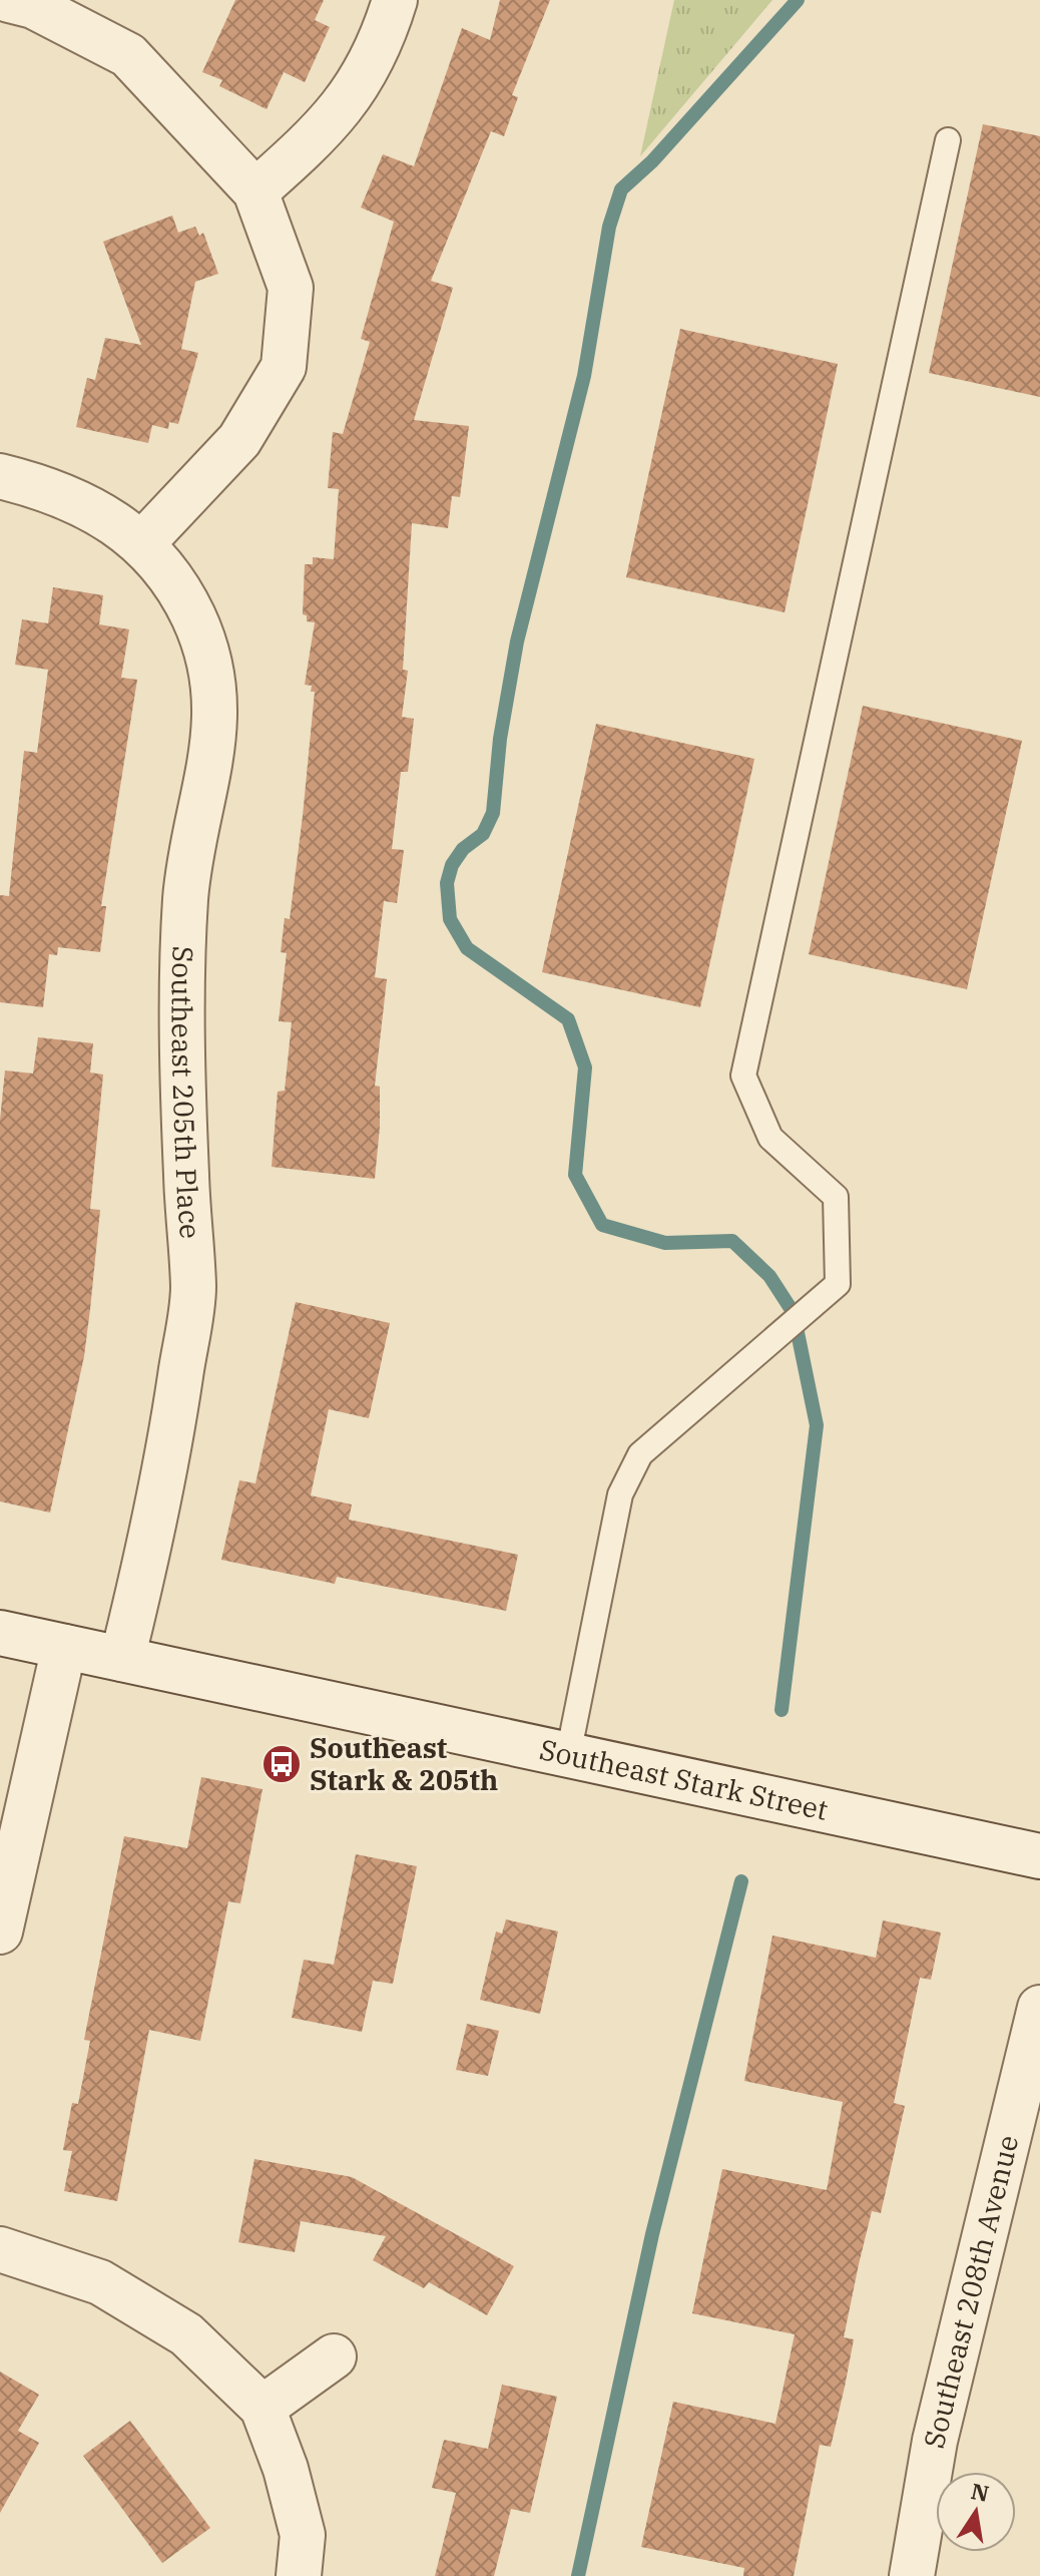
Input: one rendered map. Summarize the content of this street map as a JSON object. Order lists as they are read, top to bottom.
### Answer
{
  "streets": {
    "street": ["Southeast 205th Place", "Southeast Stark Street", "Southeast 208th Avenue"]
  },
  "crossings": [
    ["Southeast 205th Place", "Southeast Stark Street"]
  ],
  "places": {
    "bus stop": ["Southeast Stark & 205th"]
  },
  "north": "top"
}
